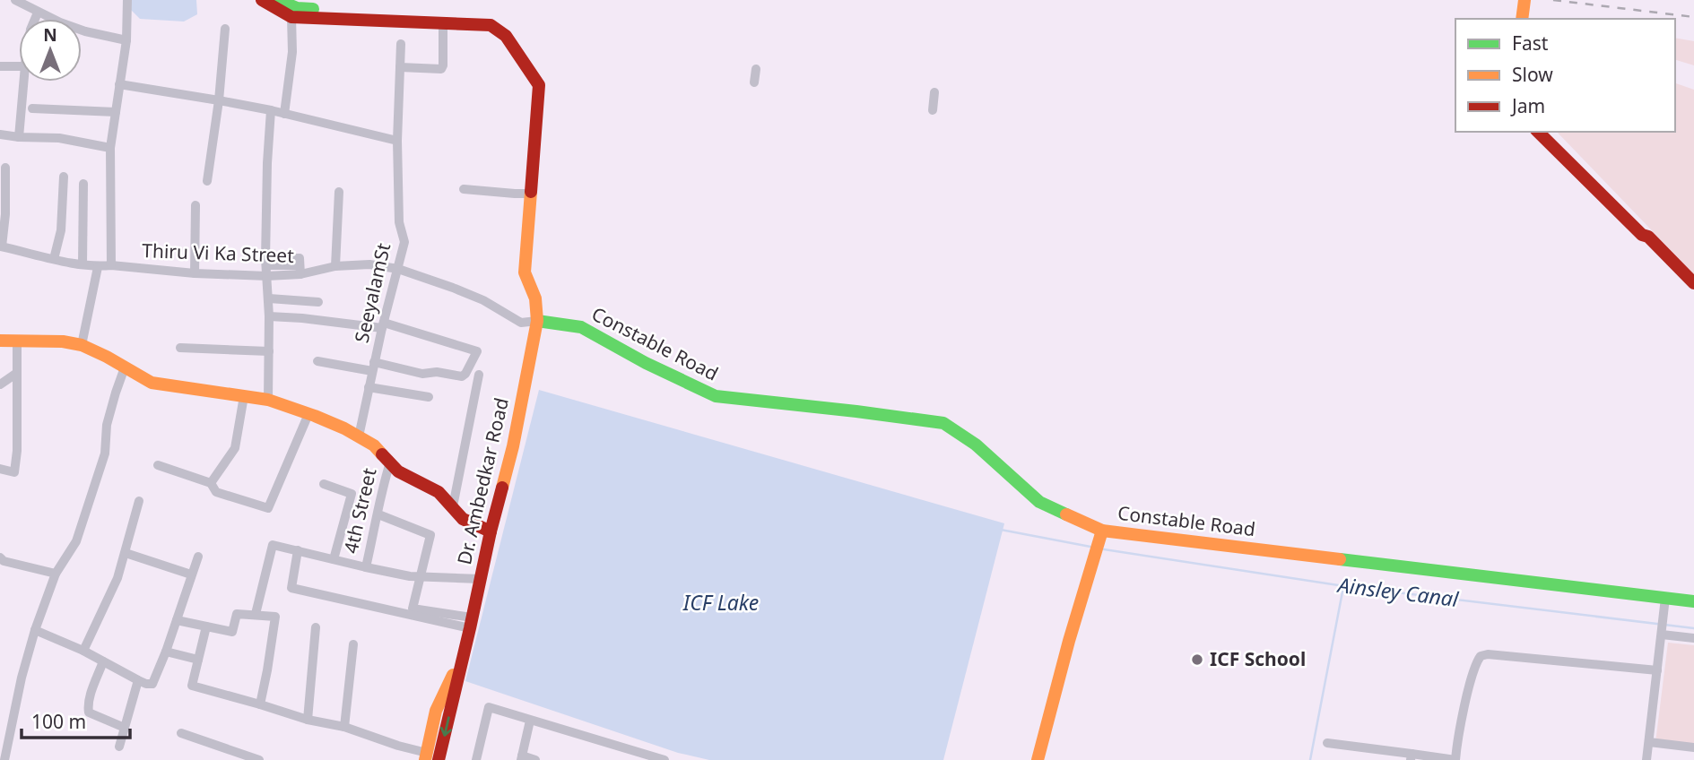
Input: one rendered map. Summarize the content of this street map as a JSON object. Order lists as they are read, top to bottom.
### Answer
{
  "streets": {
    "street": [
      "Thiru Vi Ka Street",
      "SeeyalamSt",
      "Constable Road",
      "Dr. Ambedkar Road",
      "4th Street"
    ]
  },
  "crossings": [
    ["Thiru Vi Ka Street", "SeeyalamSt"],
    ["Thiru Vi Ka Street", "Constable Road"],
    ["Thiru Vi Ka Street", "Dr. Ambedkar Road"],
    ["Constable Road", "Dr. Ambedkar Road"]
  ],
  "water": ["Ainsley Canal", "ICF Lake"],
  "places": ["ICF School"],
  "legend": ["Fast", "Slow", "Jam"],
  "scale_bar": "100 m",
  "north": "top"
}
